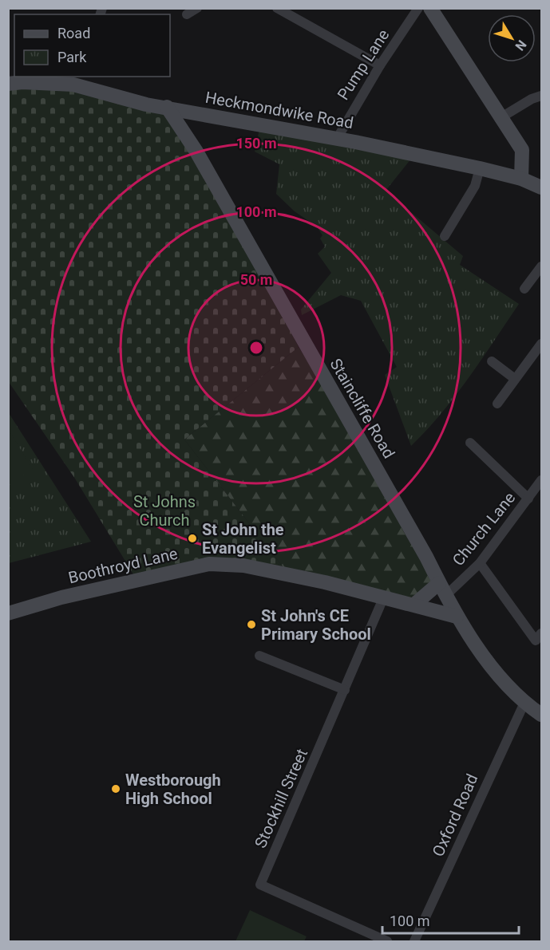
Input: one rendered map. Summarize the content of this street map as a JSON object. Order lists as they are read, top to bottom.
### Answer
{
  "streets": {
    "street": [
      "Pump Lane",
      "Heckmondwike Road",
      "Staincliffe Road",
      "Church Lane",
      "Boothroyd Lane",
      "Stockhill Street",
      "Oxford Road"
    ]
  },
  "crossings": [
    ["Pump Lane", "Heckmondwike Road"],
    ["Heckmondwike Road", "Staincliffe Road"],
    ["Staincliffe Road", "Church Lane"],
    ["Staincliffe Road", "Boothroyd Lane"],
    ["Staincliffe Road", "Oxford Road"],
    ["Boothroyd Lane", "Stockhill Street"]
  ],
  "parks": ["St Johns Church"],
  "places": ["St John the Evangelist", "St John's CE Primary School", "Westborough High School"],
  "legend": ["Road", "Park"],
  "scale_bar": "100 m",
  "north": "bottom right",
  "rings": ["150 m", "100 m", "50 m"]
}
